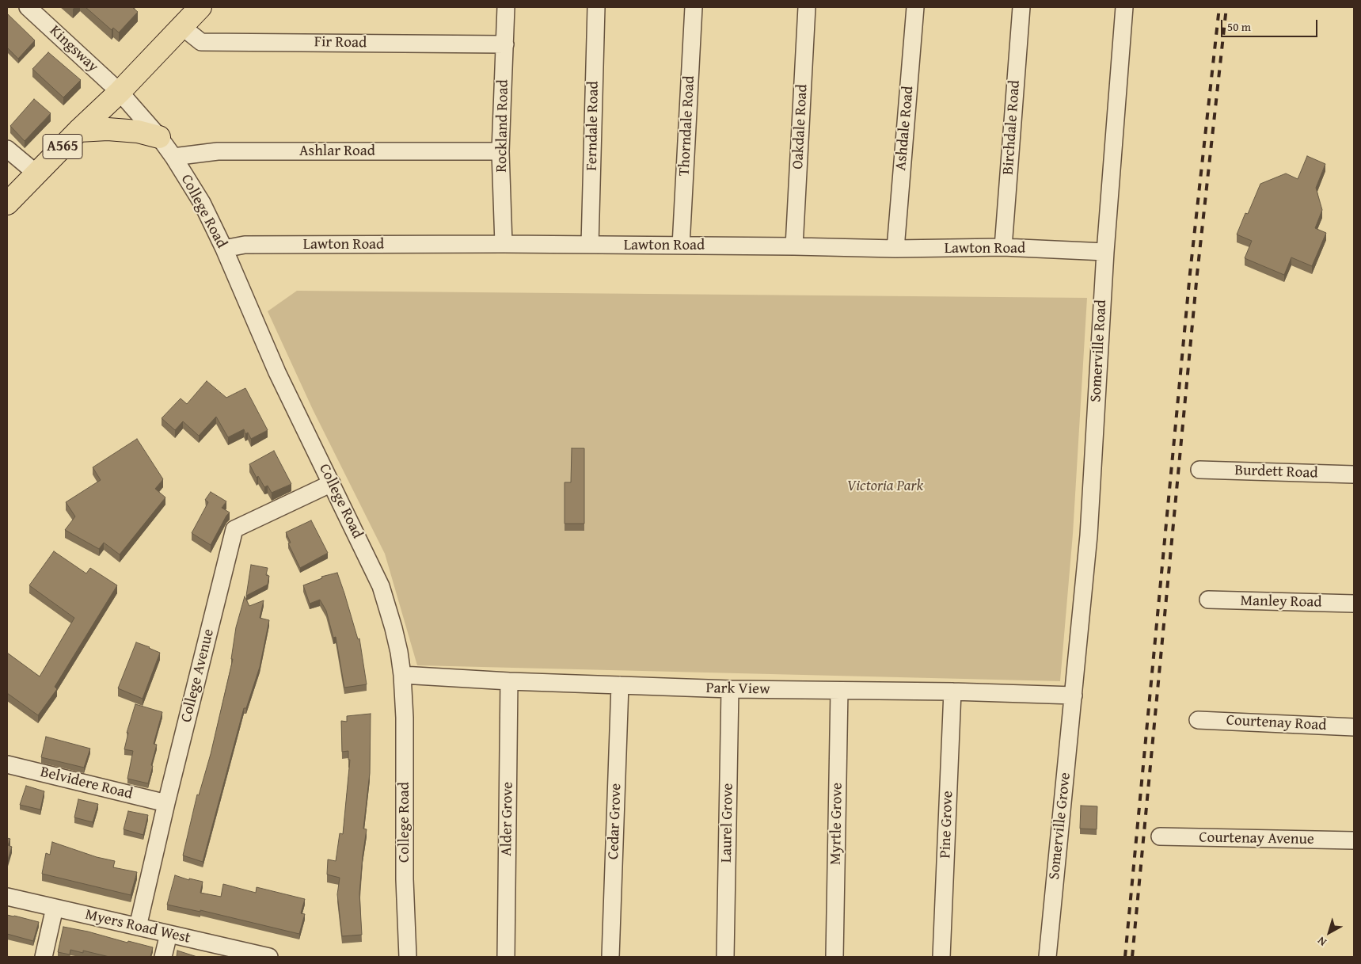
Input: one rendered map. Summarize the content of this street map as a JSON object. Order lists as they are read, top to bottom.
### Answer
{
  "streets": {
    "highway": ["A565"],
    "street": [
      "Fir Road",
      "Kingsway",
      "Rockland Road",
      "Ferndale Road",
      "Thorndale Road",
      "Oakdale Road",
      "Birchdale Road",
      "Ashdale Road",
      "Ashlar Road",
      "College Road",
      "Lawton Road",
      "Somerville Road",
      "Burdett Road",
      "Manley Road",
      "College Avenue",
      "Park View",
      "Courtenay Road",
      "Belvidere Road",
      "Alder Grove",
      "Cedar Grove",
      "Laurel Grove",
      "Myrtle Grove",
      "Pine Grove",
      "Somerville Grove",
      "Courtenay Avenue",
      "Myers Road West"
    ]
  },
  "crossings": [
    ["Fir Road", "Rockland Road"],
    ["Fir Road", "A565"],
    ["Kingsway", "A565"],
    ["Kingsway", "College Road"],
    ["Rockland Road", "Ashlar Road"],
    ["Rockland Road", "Lawton Road"],
    ["Ferndale Road", "Lawton Road"],
    ["Thorndale Road", "Lawton Road"],
    ["Oakdale Road", "Lawton Road"],
    ["Birchdale Road", "Lawton Road"],
    ["Ashdale Road", "Lawton Road"],
    ["A565", "College Road"],
    ["Ashlar Road", "College Road"],
    ["College Road", "Lawton Road"],
    ["College Road", "College Avenue"],
    ["College Road", "Park View"],
    ["Lawton Road", "Somerville Road"],
    ["Somerville Road", "Park View"],
    ["Somerville Road", "Somerville Grove"],
    ["College Avenue", "Belvidere Road"],
    ["College Avenue", "Myers Road West"],
    ["Park View", "Alder Grove"],
    ["Park View", "Cedar Grove"],
    ["Park View", "Laurel Grove"],
    ["Park View", "Myrtle Grove"],
    ["Park View", "Pine Grove"],
    ["Park View", "Somerville Grove"]
  ],
  "parks": ["Victoria Park"],
  "scale_bar": "50 m",
  "north": "bottom left"
}
